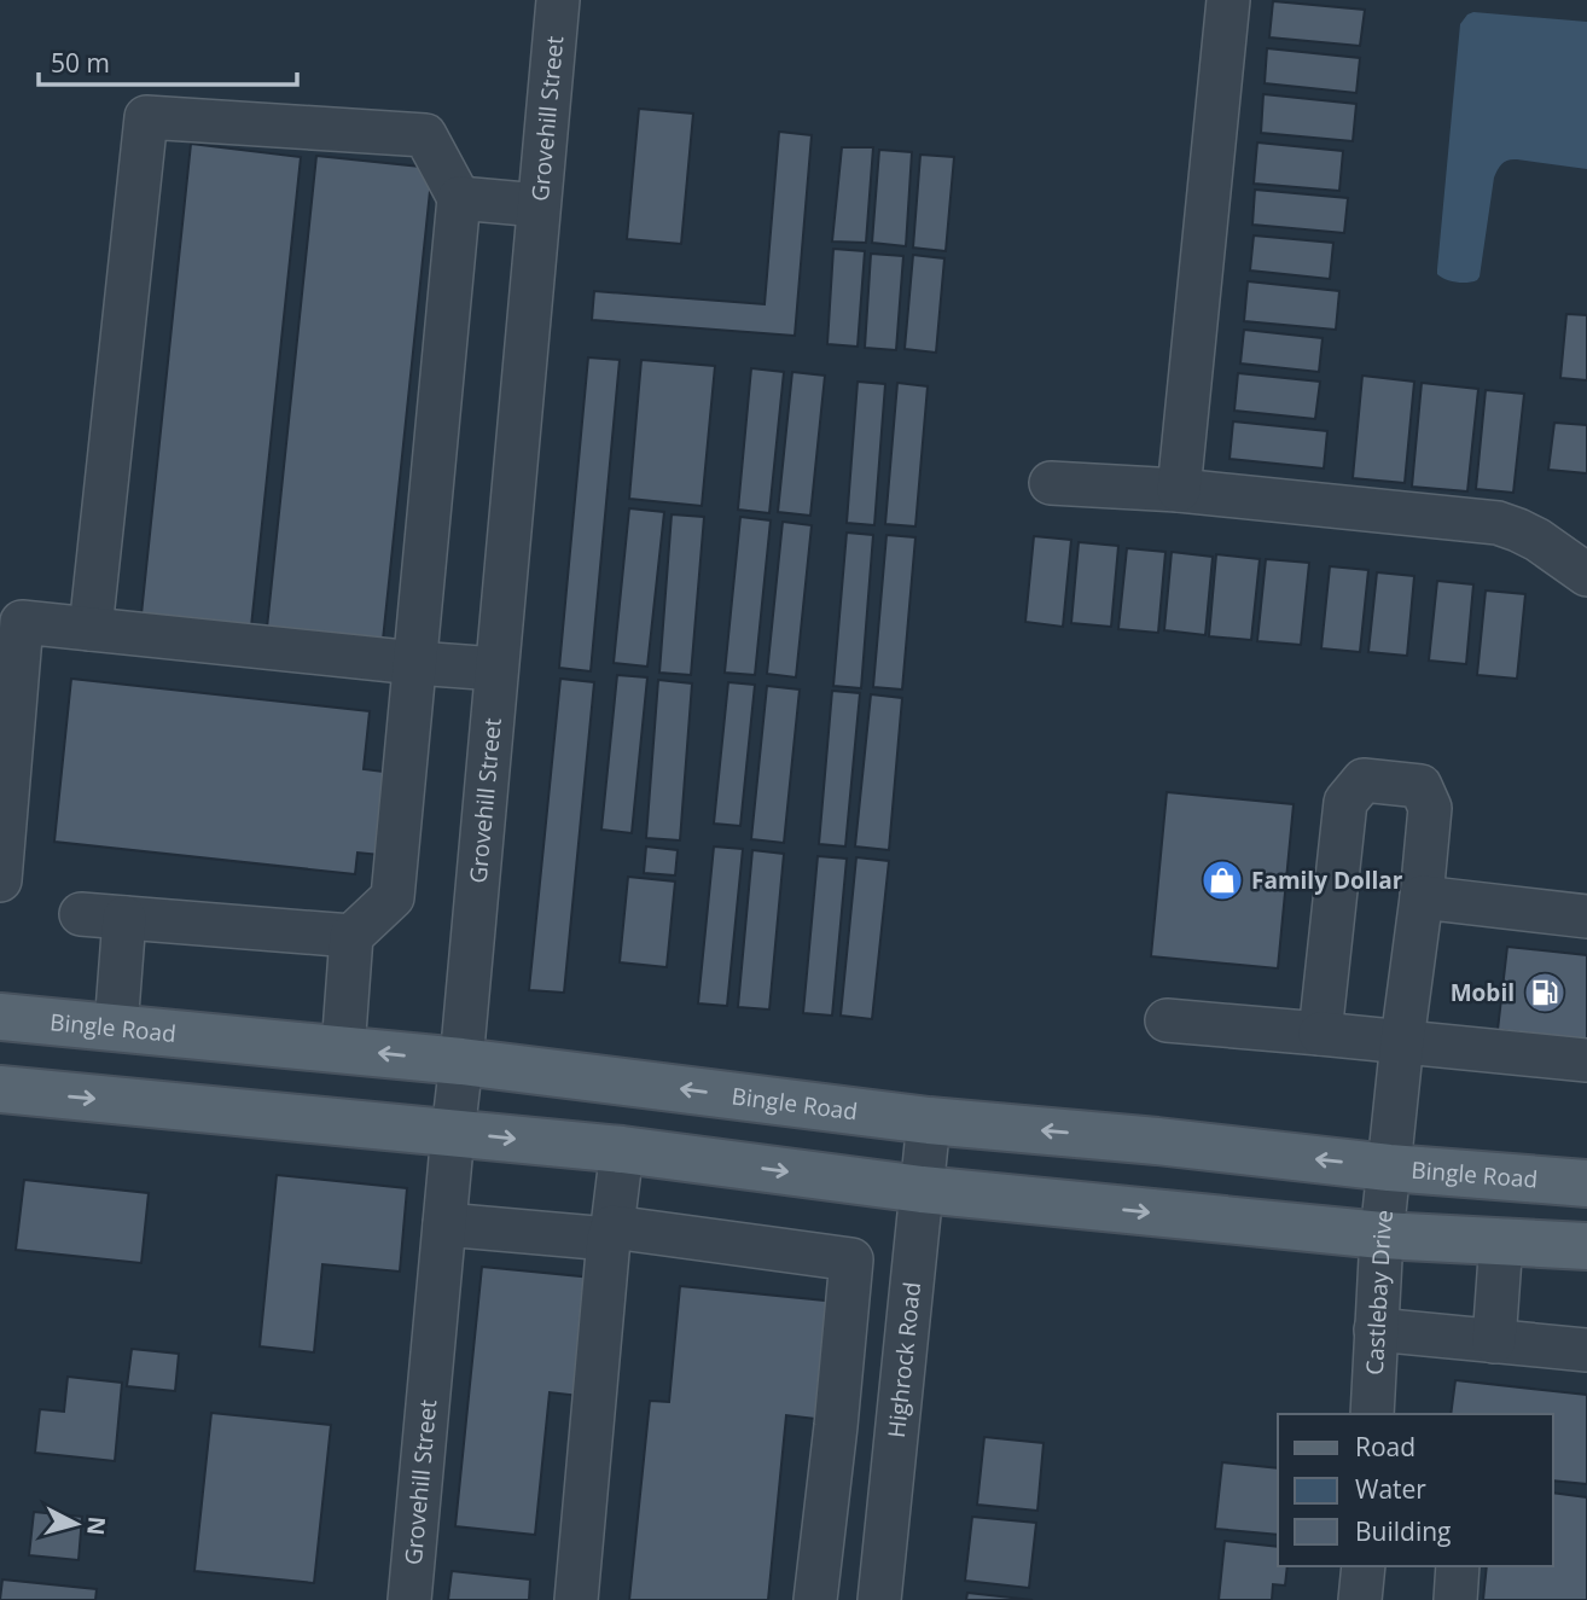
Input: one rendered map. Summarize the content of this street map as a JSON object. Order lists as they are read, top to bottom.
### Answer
{
  "streets": {
    "main road": ["Bingle Road"],
    "street": ["Grovehill Street", "Castlebay Drive", "Highrock Road"]
  },
  "crossings": [
    ["Grovehill Street", "Bingle Road"],
    ["Bingle Road", "Castlebay Drive"],
    ["Bingle Road", "Highrock Road"]
  ],
  "places": {
    "shop": ["Family Dollar"],
    "fuel station": ["Mobil"]
  },
  "legend": ["Road", "Water", "Building"],
  "scale_bar": "50 m",
  "north": "right"
}
